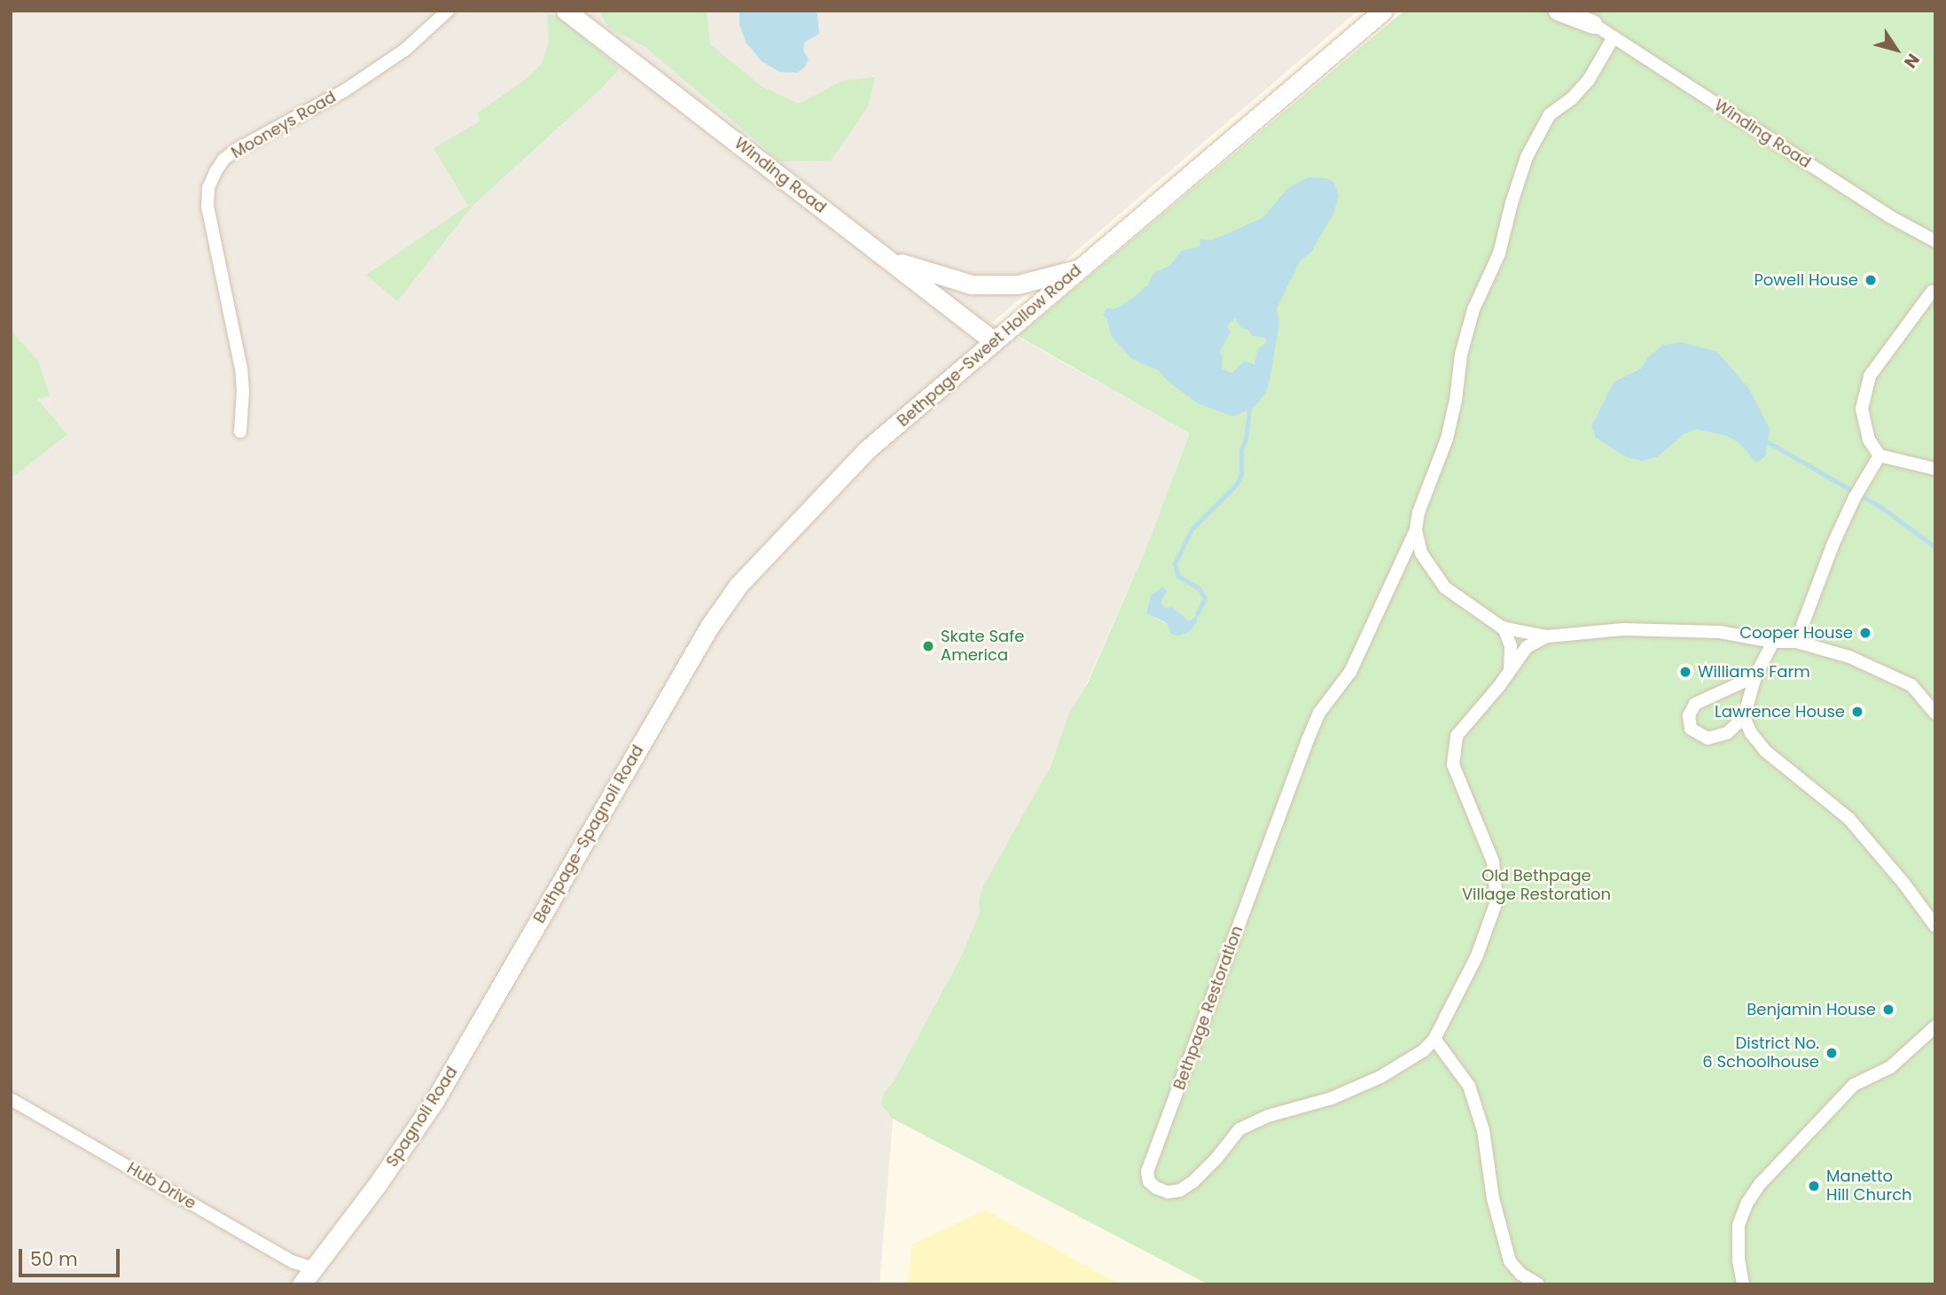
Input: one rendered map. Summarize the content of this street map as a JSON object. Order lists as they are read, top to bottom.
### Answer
{
  "streets": {
    "main road": [
      "Winding Road",
      "Bethpage-Sweet Hollow Road",
      "Bethpage-Spagnoli Road",
      "Spagnoli Road"
    ],
    "street": ["Mooneys Road", "Bethpage Restoration", "Hub Drive"]
  },
  "crossings": [
    ["Winding Road", "Bethpage-Sweet Hollow Road"],
    ["Winding Road", "Bethpage Restoration"],
    ["Bethpage-Sweet Hollow Road", "Bethpage-Spagnoli Road"],
    ["Bethpage-Spagnoli Road", "Spagnoli Road"],
    ["Spagnoli Road", "Hub Drive"]
  ],
  "parks": ["Old Bethpage Village Restoration"],
  "places": [
    "Powell House",
    "Cooper House",
    "Skate Safe America",
    "Williams Farm",
    "Lawrence House",
    "Benjamin House",
    "District No. 6 Schoolhouse",
    "Manetto Hill Church"
  ],
  "scale_bar": "50 m",
  "north": "bottom right"
}
